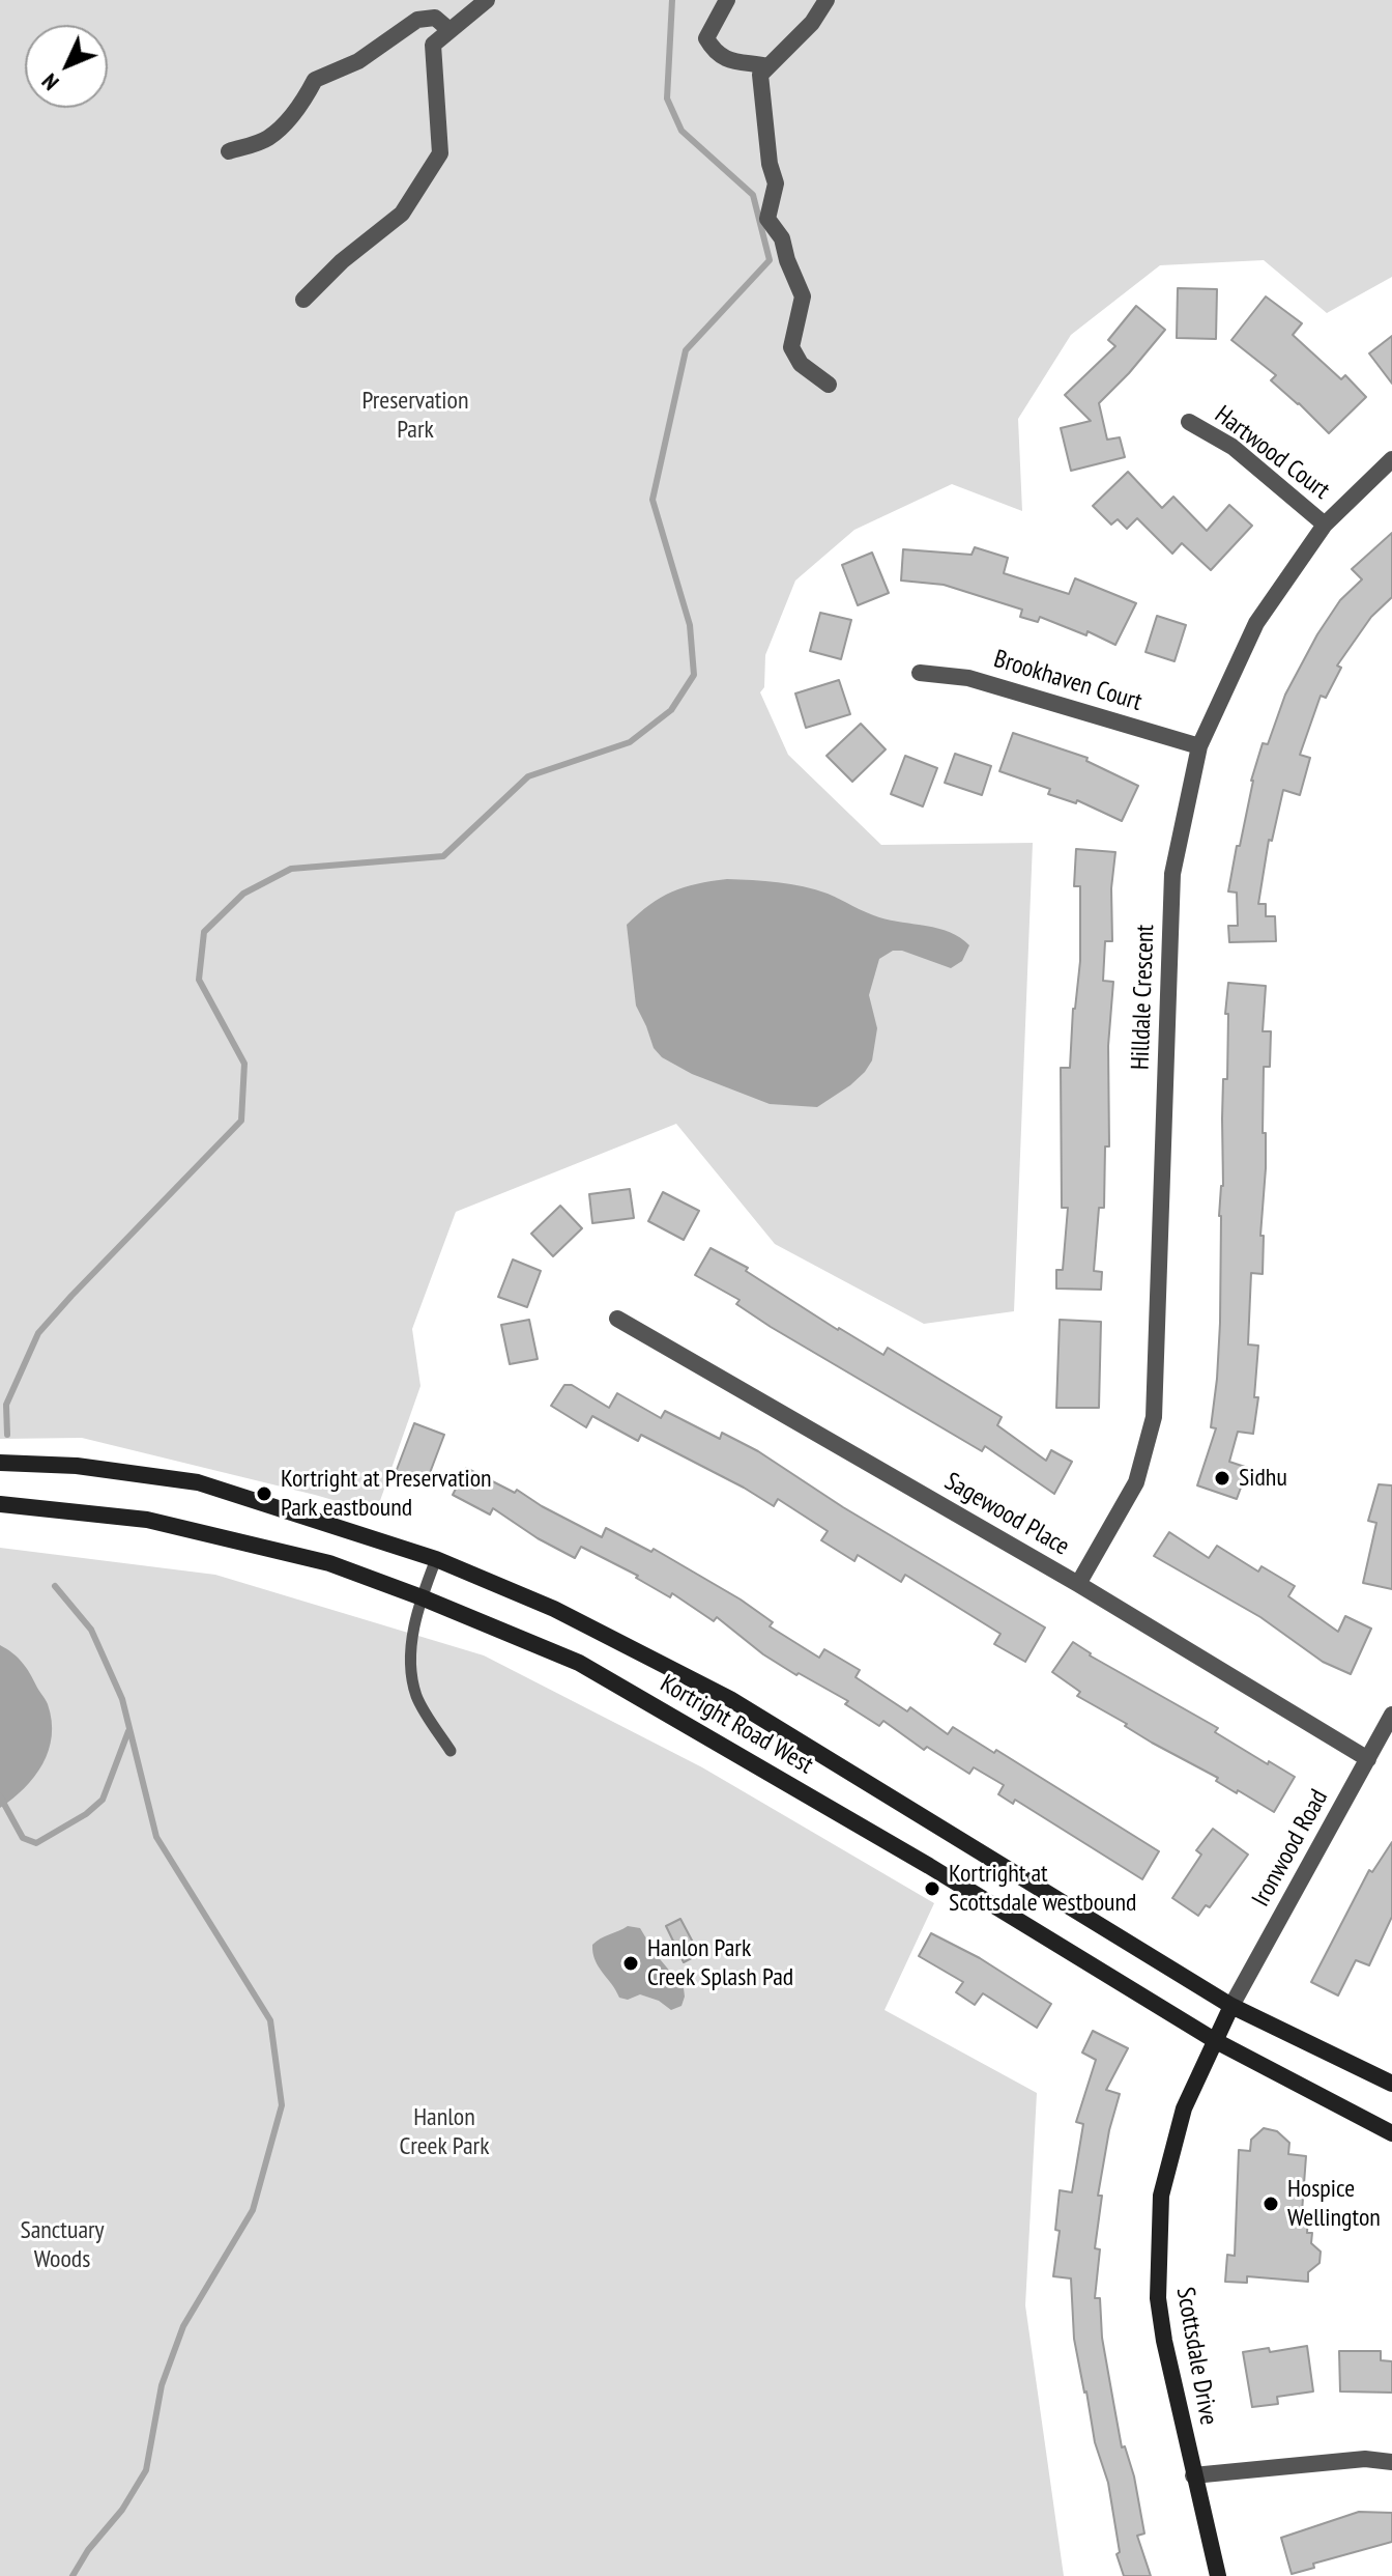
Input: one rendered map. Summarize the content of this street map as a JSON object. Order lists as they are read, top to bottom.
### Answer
{
  "streets": {
    "street": [
      "Hartwood Court",
      "Brookhaven Court",
      "Hilldale Crescent",
      "Sagewood Place",
      "Kortright Road West",
      "Ironwood Road",
      "Scottsdale Drive"
    ]
  },
  "crossings": [
    ["Hartwood Court", "Hilldale Crescent"],
    ["Brookhaven Court", "Hilldale Crescent"],
    ["Hilldale Crescent", "Sagewood Place"],
    ["Sagewood Place", "Ironwood Road"],
    ["Kortright Road West", "Ironwood Road"],
    ["Kortright Road West", "Scottsdale Drive"],
    ["Ironwood Road", "Scottsdale Drive"]
  ],
  "parks": ["Preservation Park", "Hanlon Creek Park", "Sanctuary Woods"],
  "places": [
    "Sidhu",
    "Kortright at Preservation Park eastbound",
    "Kortright at Scottsdale westbound",
    "Hanlon Park Creek Splash Pad",
    "Hospice Wellington"
  ],
  "north": "bottom left"
}
